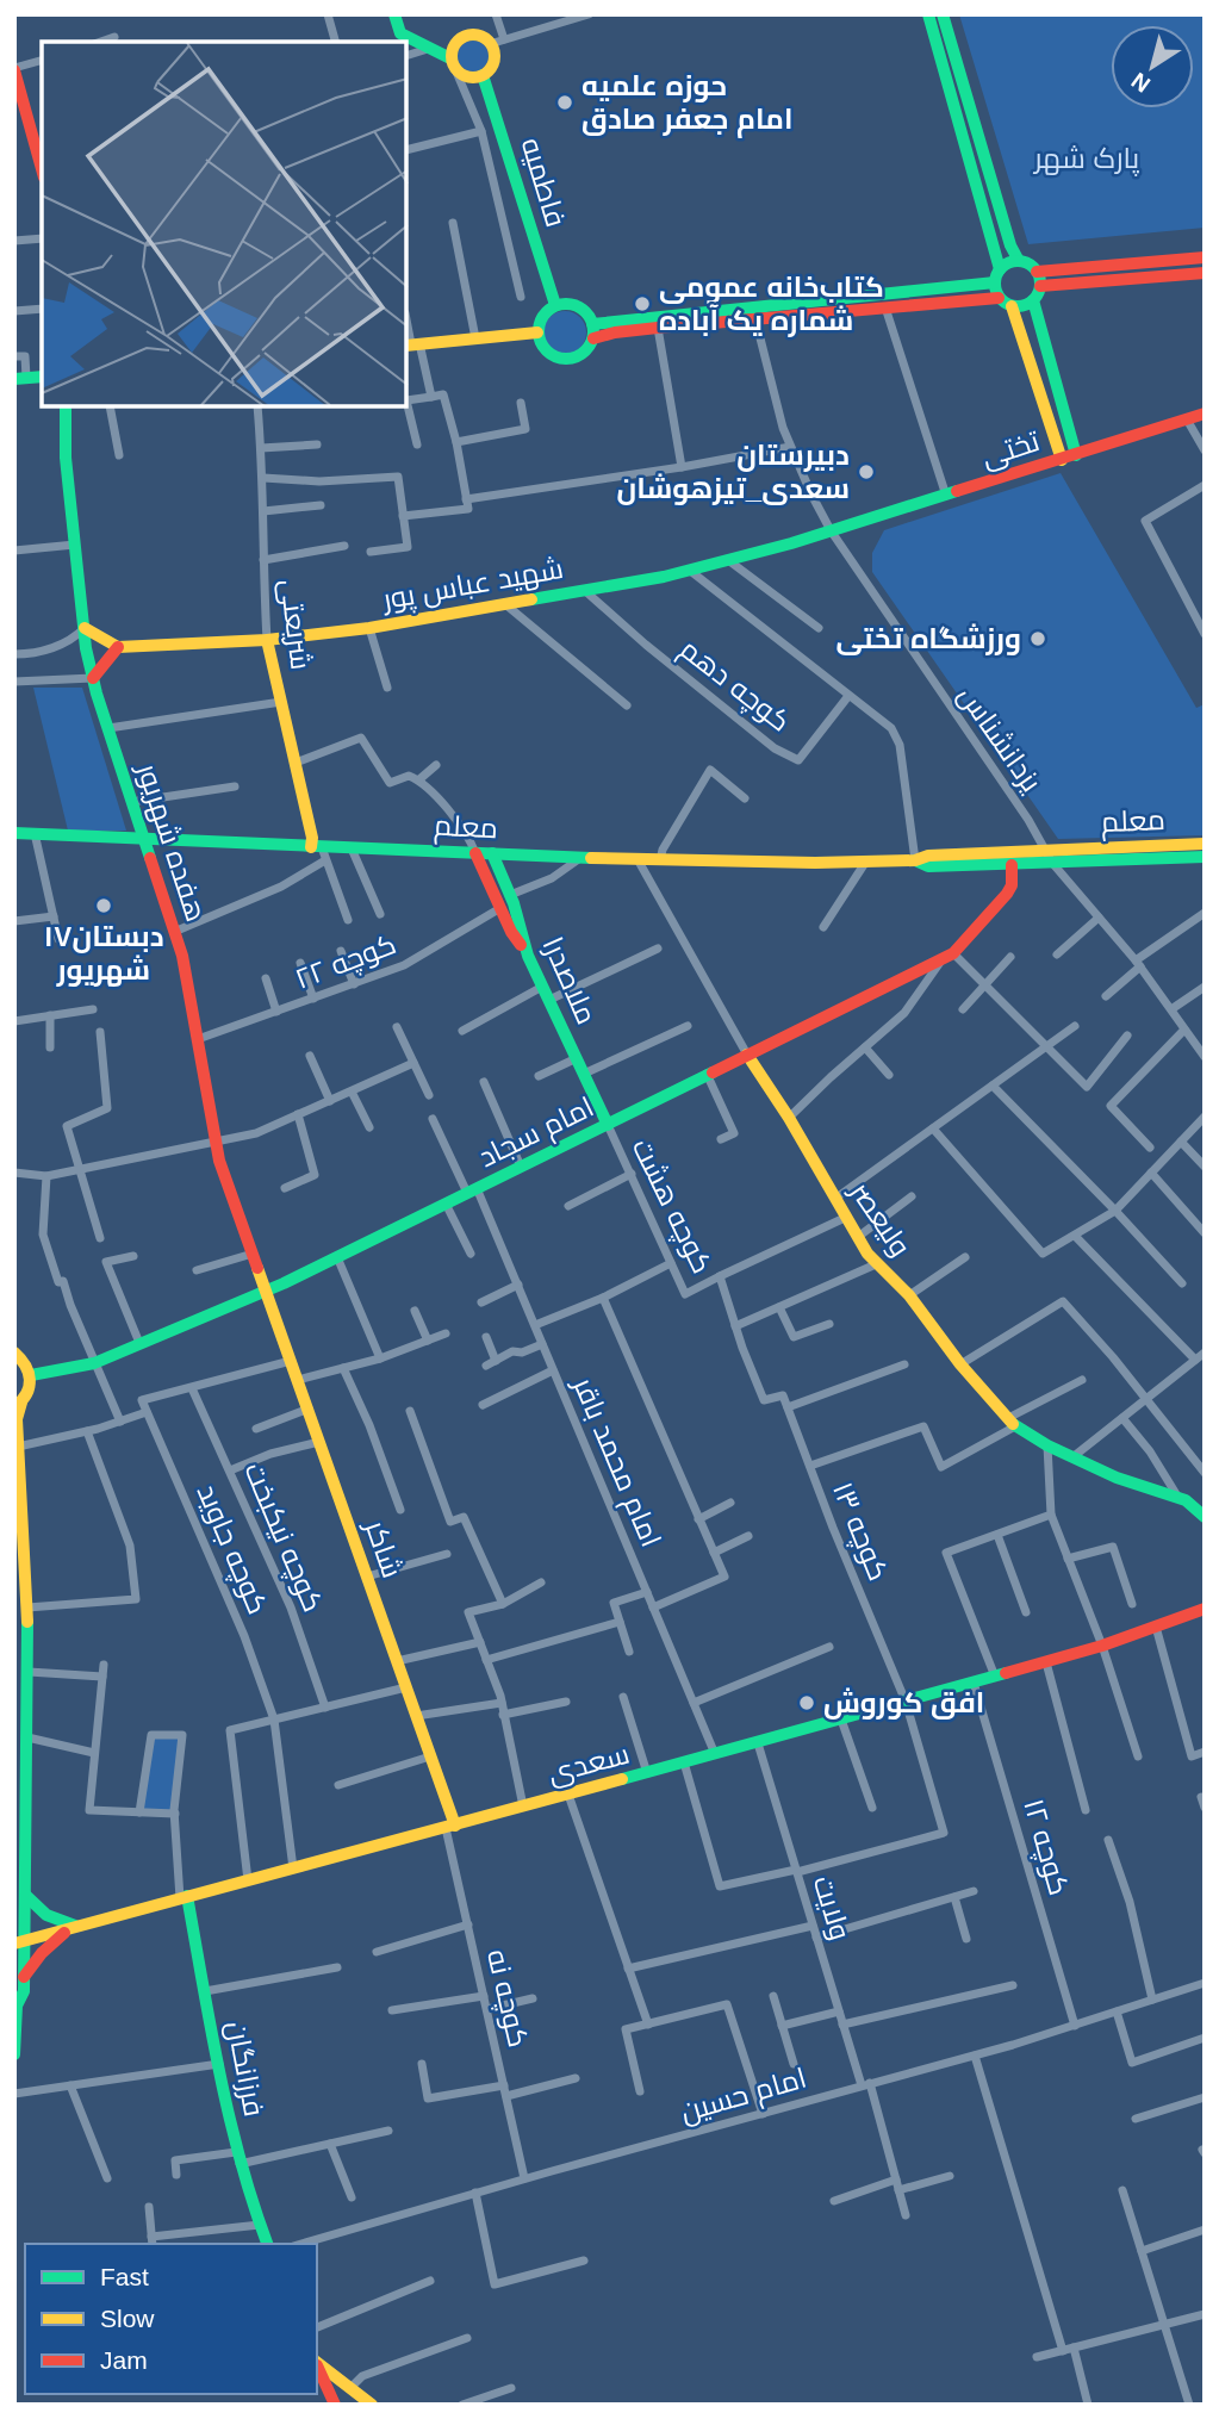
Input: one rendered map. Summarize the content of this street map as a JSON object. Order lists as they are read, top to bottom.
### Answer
{
  "streets": {
    "street": [
      "فاطمیه",
      "تختی",
      "شهید عباس پور",
      "شریعتی",
      "کوچه دهم",
      "یزدانشناس",
      "معلم",
      "هفده شهریور",
      "کوچه ۲۲",
      "ملاصدرا",
      "امام سجاد",
      "کوچه هشت",
      "ولیعصر",
      "امام محمد باقر",
      "کوچه ۱۳",
      "کوچه نیکبخت",
      "کوچه جاوید",
      "شاکر",
      "سعدی",
      "کوچه ۱۲",
      "ولایت",
      "کوچه نه",
      "فرزانگان",
      "امام حسین"
    ]
  },
  "crossings": [
    ["تختی", "شهید عباس پور"],
    ["تختی", "یزدانشناس"],
    ["شهید عباس پور", "شریعتی"],
    ["شهید عباس پور", "کوچه دهم"],
    ["شهید عباس پور", "یزدانشناس"],
    ["شریعتی", "معلم"],
    ["یزدانشناس", "معلم"],
    ["معلم", "هفده شهریور"],
    ["معلم", "ملاصدرا"],
    ["معلم", "امام سجاد"],
    ["معلم", "ولیعصر"],
    ["هفده شهریور", "کوچه ۲۲"],
    ["هفده شهریور", "امام سجاد"],
    ["هفده شهریور", "شاکر"],
    ["ملاصدرا", "امام سجاد"],
    ["ملاصدرا", "کوچه هشت"],
    ["امام سجاد", "کوچه هشت"],
    ["امام سجاد", "ولیعصر"],
    ["امام سجاد", "امام محمد باقر"],
    ["امام سجاد", "شاکر"],
    ["کوچه هشت", "کوچه ۱۳"],
    ["امام محمد باقر", "سعدی"],
    ["کوچه ۱۳", "سعدی"],
    ["کوچه ۱۳", "ولایت"],
    ["کوچه نیکبخت", "کوچه جاوید"],
    ["کوچه جاوید", "سعدی"],
    ["شاکر", "سعدی"],
    ["شاکر", "کوچه نه"],
    ["سعدی", "کوچه ۱۲"],
    ["سعدی", "ولایت"],
    ["سعدی", "کوچه نه"],
    ["سعدی", "فرزانگان"],
    ["کوچه ۱۲", "امام حسین"],
    ["ولایت", "امام حسین"],
    ["کوچه نه", "امام حسین"]
  ],
  "parks": ["پارک شهر"],
  "places": [
    "حوزه علمیه امام جعفر صادق",
    "کتاب‌خانه عمومی شماره یک آباده",
    "دبیرستان سعدی_تیزهوشان",
    "ورزشگاه تختی",
    "دبستان۱۷ شهریور",
    "افق کوروش"
  ],
  "legend": ["Fast", "Slow", "Jam"],
  "north": "bottom left"
}
